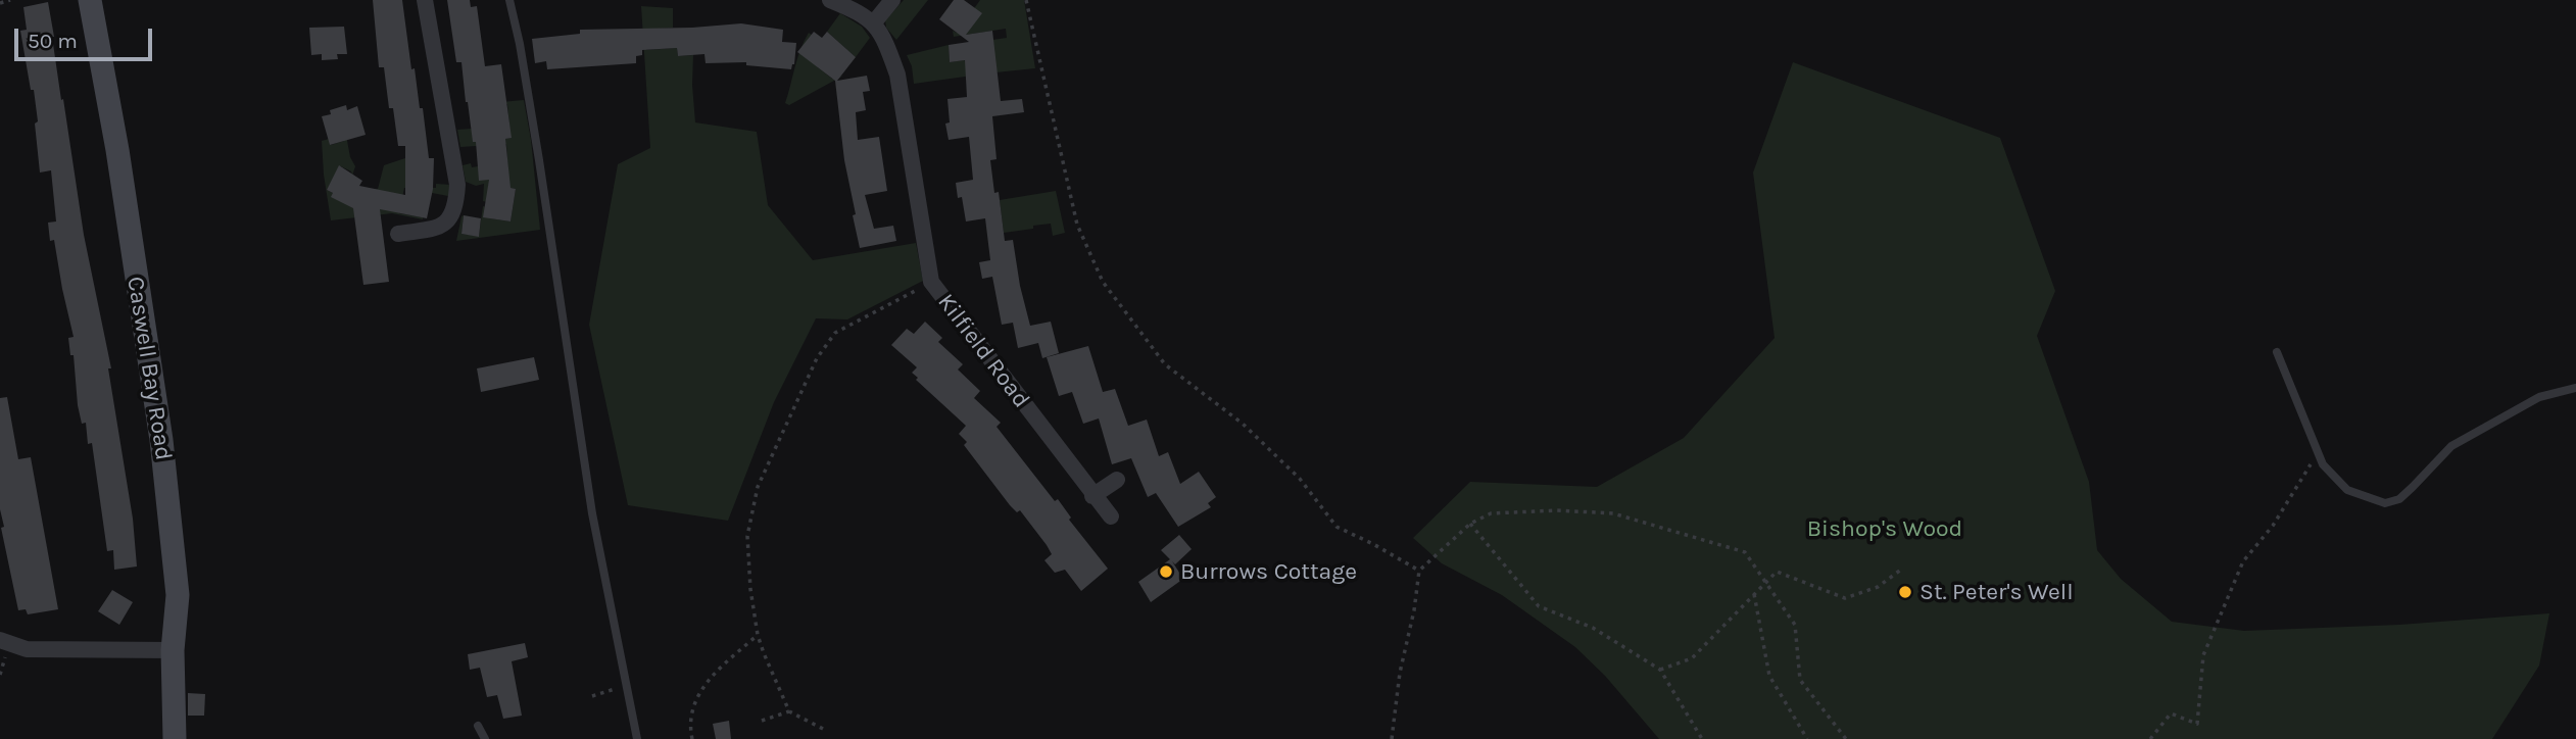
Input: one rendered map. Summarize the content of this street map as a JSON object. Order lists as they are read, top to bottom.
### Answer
{
  "streets": {
    "street": ["Kilfield Road", "Caswell Bay Road"]
  },
  "parks": ["Bishop's Wood"],
  "places": ["Burrows Cottage", "St. Peter's Well"],
  "scale_bar": "50 m"
}
